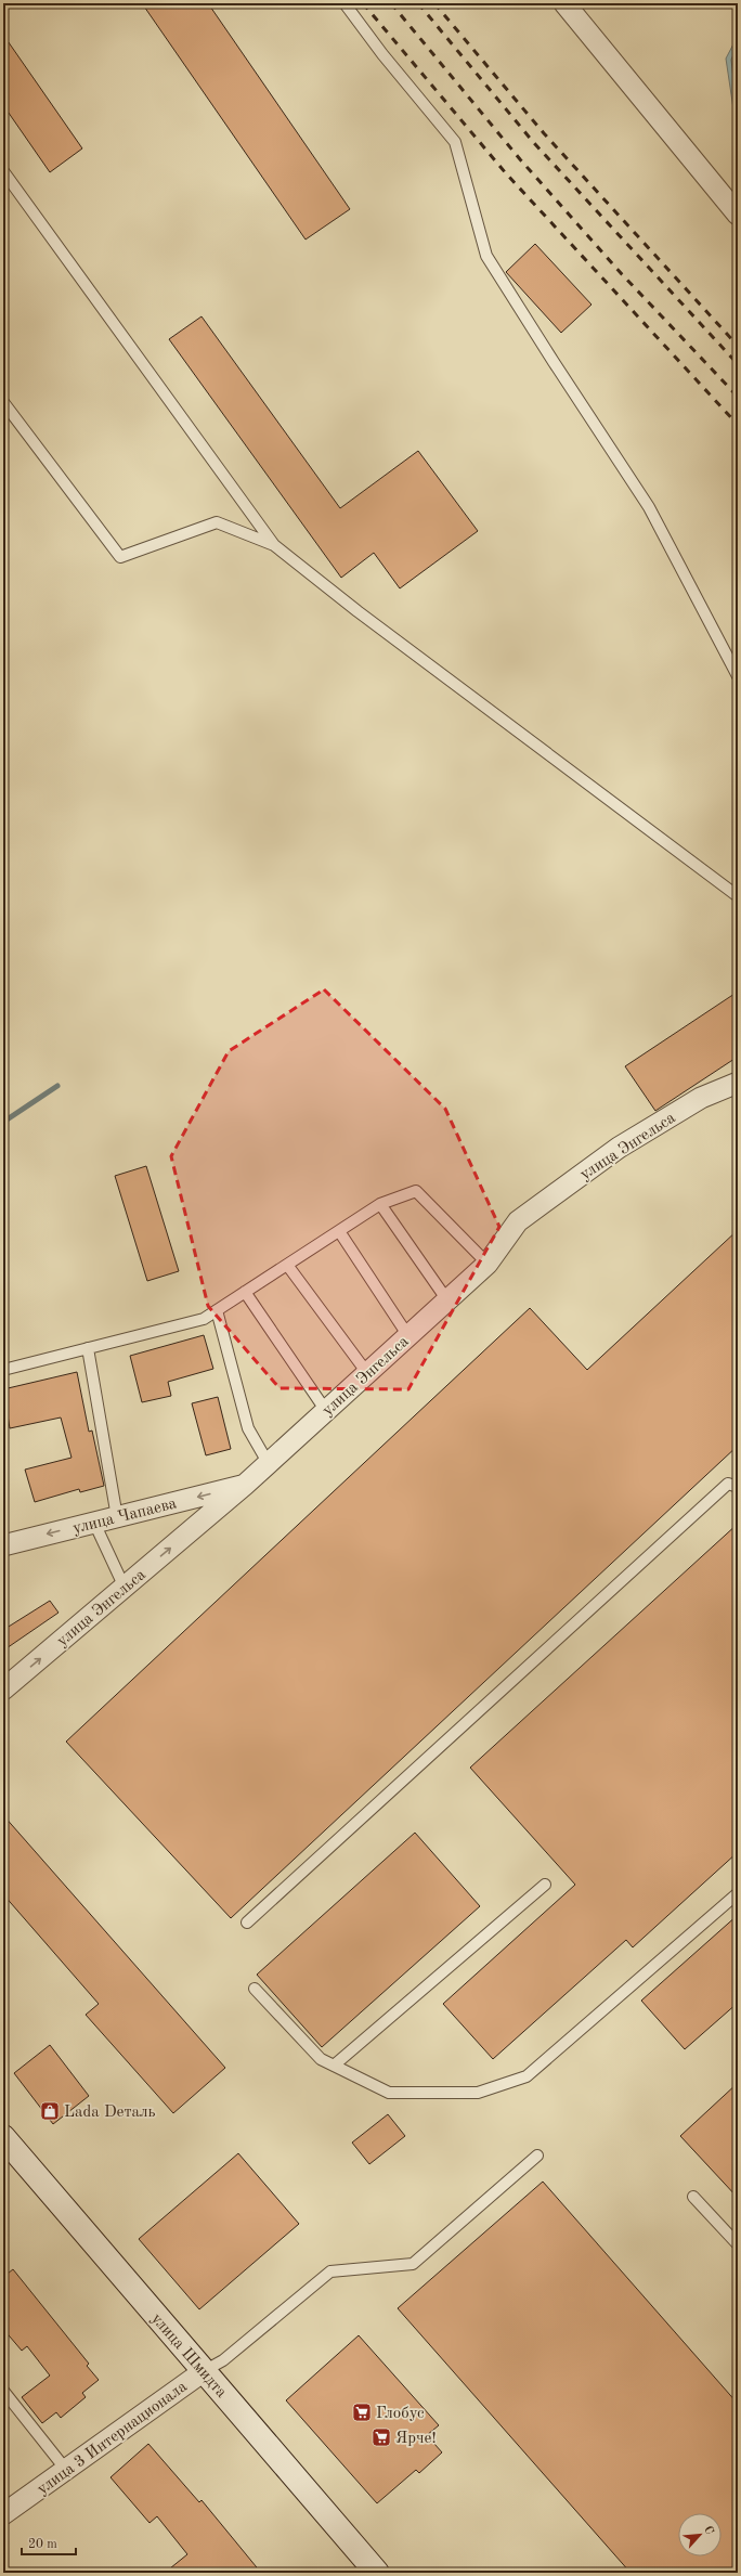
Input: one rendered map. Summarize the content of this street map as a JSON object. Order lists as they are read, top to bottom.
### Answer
{
  "streets": {
    "main road": ["улица Шмидта"],
    "street": ["улица Энгельса", "улица Чапаева", "улица 3 Интернационала"]
  },
  "crossings": [
    ["улица Энгельса", "улица Чапаева"],
    ["улица Шмидта", "улица 3 Интернационала"]
  ],
  "one_way": ["улица Чапаева"],
  "places": {
    "shop": ["Lada Dеталь"],
    "supermarket": ["Глобус", "Ярче!"]
  },
  "scale_bar": "20 m",
  "north": "top right"
}
